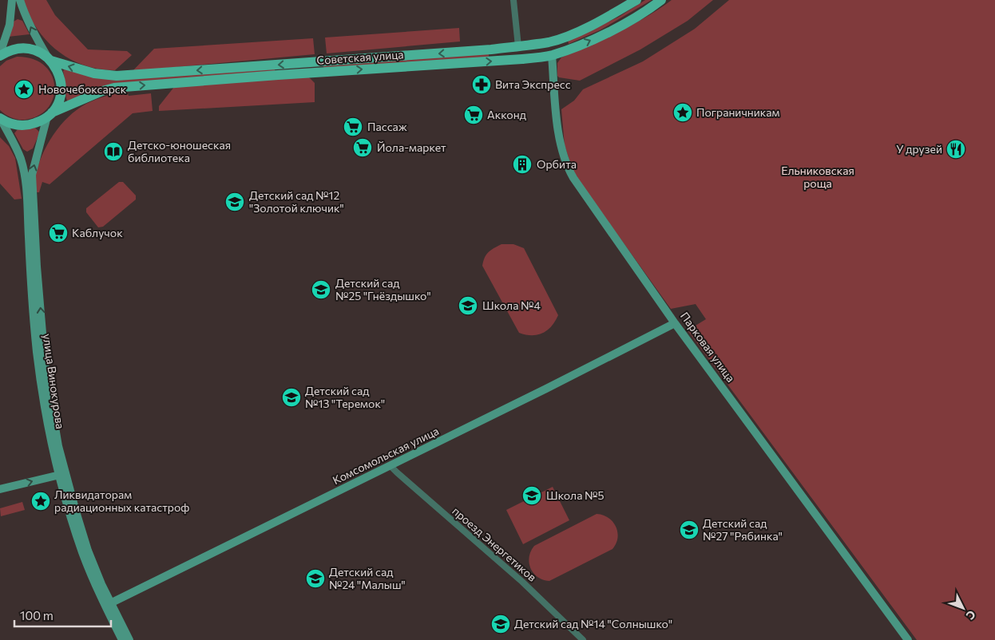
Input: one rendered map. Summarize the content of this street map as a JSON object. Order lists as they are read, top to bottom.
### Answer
{
  "streets": {
    "main road": ["Советская улица", "Парковая улица"],
    "street": ["улица Винокурова", "Комсомольская улица", "проезд Энергетиков"]
  },
  "crossings": [
    ["Советская улица", "Парковая улица"],
    ["Советская улица", "улица Винокурова"],
    ["Парковая улица", "Комсомольская улица"],
    ["улица Винокурова", "Комсомольская улица"],
    ["Комсомольская улица", "проезд Энергетиков"]
  ],
  "parks": ["Ельниковская роща"],
  "places": {
    "pharmacy": ["Вита Экспресс"],
    "place": ["Новочебоксарск", "Пограничникам", "Ликвидаторам радиационных катастроф"],
    "supermarket": [
      "Акконд",
      "Пассаж",
      "Йола-маркет",
      "Каблучок"
    ],
    "restaurant": ["У друзей"],
    "library": ["Детско-юношеская библиотека"],
    "building": ["Орбита"],
    "school or university": [
      "Детский сад №12 \"Золотой ключик\"",
      "Детский сад №25 \"Гнёздышко\"",
      "Школа №4",
      "Детский сад №13 \"Теремок\"",
      "Школа №5",
      "Детский сад №27 \"Рябинка\"",
      "Детский сад №24 \"Малыш\"",
      "Детский сад №14 \"Солнышко\""
    ]
  },
  "scale_bar": "100 m",
  "north": "bottom right"
}
